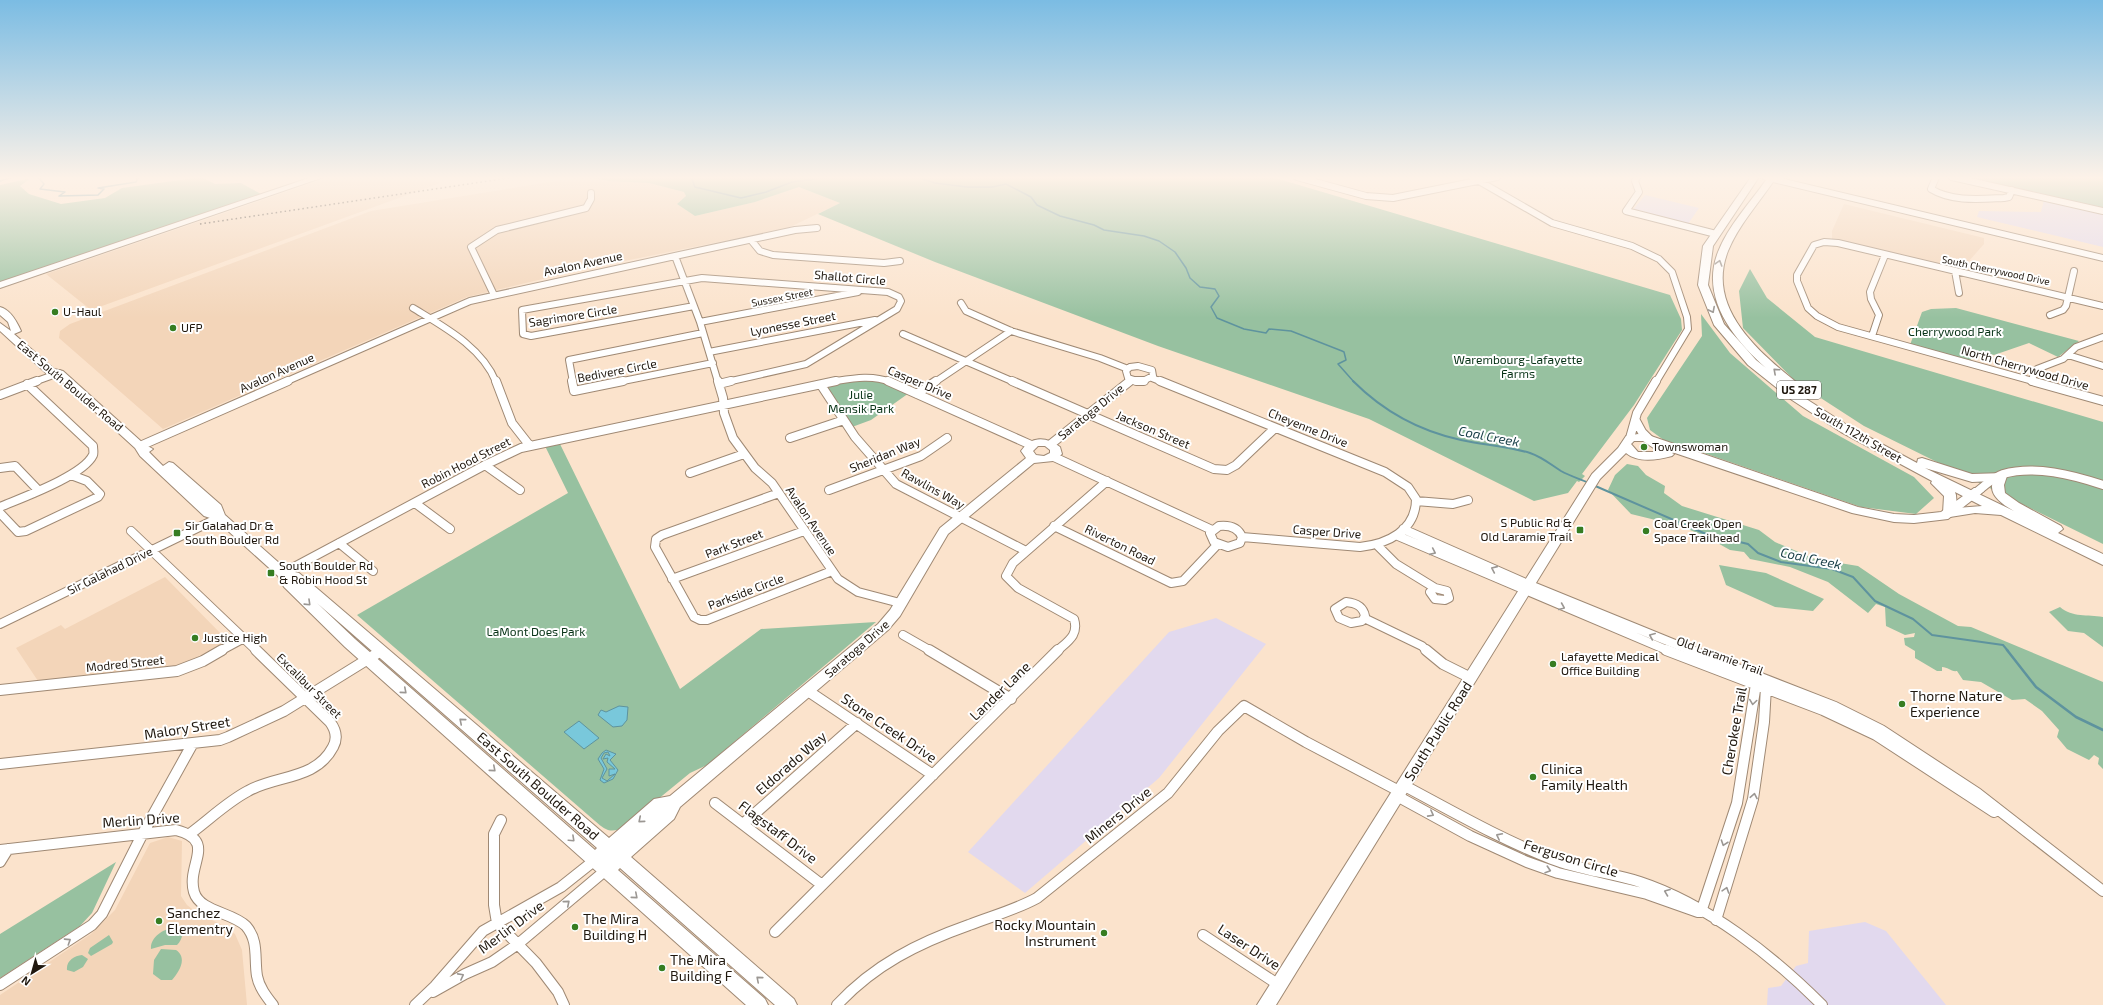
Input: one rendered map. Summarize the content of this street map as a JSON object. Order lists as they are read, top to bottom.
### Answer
{
  "streets": {
    "main road": [
      "East South Boulder Road",
      "US 287",
      "Saratoga Drive",
      "South 112th Street",
      "South Public Road"
    ],
    "street": [
      "Avalon Avenue",
      "South Cherrywood Drive",
      "Shallot Circle",
      "Sussex Street",
      "Sagrimore Circle",
      "Lyonesse Street",
      "North Cherrywood Drive",
      "Bedivere Circle",
      "Casper Drive",
      "Cheyenne Drive",
      "Jackson Street",
      "Sheridan Way",
      "Robin Hood Street",
      "Rawlins Way",
      "Park Street",
      "Riverton Road",
      "Sir Galahad Drive",
      "Parkside Circle",
      "Old Laramie Trail",
      "Modred Street",
      "Excalibur Street",
      "Lander Lane",
      "Malory Street",
      "Stone Creek Drive",
      "Cherokee Trail",
      "Eldorado Way",
      "Miners Drive",
      "Merlin Drive",
      "Flagstaff Drive",
      "Ferguson Circle",
      "Laser Drive"
    ]
  },
  "crossings": [
    ["Avalon Avenue", "Shallot Circle"],
    ["Avalon Avenue", "Sussex Street"],
    ["Avalon Avenue", "Sagrimore Circle"],
    ["Avalon Avenue", "Lyonesse Street"],
    ["Avalon Avenue", "Bedivere Circle"],
    ["Avalon Avenue", "Casper Drive"],
    ["Avalon Avenue", "East South Boulder Road"],
    ["Avalon Avenue", "Saratoga Drive"],
    ["Avalon Avenue", "Robin Hood Street"],
    ["Avalon Avenue", "Park Street"],
    ["Avalon Avenue", "Parkside Circle"],
    ["South Cherrywood Drive", "North Cherrywood Drive"],
    ["Shallot Circle", "Sussex Street"],
    ["Shallot Circle", "Sagrimore Circle"],
    ["Shallot Circle", "Lyonesse Street"],
    ["Casper Drive", "Saratoga Drive"],
    ["Casper Drive", "Robin Hood Street"],
    ["Casper Drive", "Rawlins Way"],
    ["Casper Drive", "Riverton Road"],
    ["Casper Drive", "Old Laramie Trail"],
    ["East South Boulder Road", "Saratoga Drive"],
    ["East South Boulder Road", "Robin Hood Street"],
    ["East South Boulder Road", "Sir Galahad Drive"],
    ["East South Boulder Road", "Malory Street"],
    ["East South Boulder Road", "Merlin Drive"],
    ["US 287", "South 112th Street"],
    ["Saratoga Drive", "Jackson Street"],
    ["Saratoga Drive", "Rawlins Way"],
    ["Saratoga Drive", "Stone Creek Drive"],
    ["Saratoga Drive", "Merlin Drive"],
    ["Cheyenne Drive", "Jackson Street"],
    ["Sheridan Way", "Rawlins Way"],
    ["Rawlins Way", "Lander Lane"],
    ["Park Street", "Parkside Circle"],
    ["Riverton Road", "Lander Lane"],
    ["Sir Galahad Drive", "Excalibur Street"],
    ["Old Laramie Trail", "South Public Road"],
    ["Old Laramie Trail", "Cherokee Trail"],
    ["Modred Street", "Excalibur Street"],
    ["Excalibur Street", "Malory Street"],
    ["Excalibur Street", "Merlin Drive"],
    ["Lander Lane", "Stone Creek Drive"],
    ["Lander Lane", "Flagstaff Drive"],
    ["Stone Creek Drive", "Eldorado Way"],
    ["South Public Road", "Miners Drive"],
    ["South Public Road", "Ferguson Circle"],
    ["South Public Road", "Laser Drive"],
    ["Cherokee Trail", "Ferguson Circle"],
    ["Eldorado Way", "Flagstaff Drive"],
    ["Miners Drive", "Ferguson Circle"]
  ],
  "water": ["Coal Creek"],
  "parks": [
    "Cherrywood Park",
    "Warembourg-Lafayette Farms",
    "Julie Mensik Park",
    "LaMont Does Park"
  ],
  "places": {
    "other": [
      "U-Haul",
      "UFP",
      "Townswoman",
      "Coal Creek Open Space Trailhead",
      "Justice High",
      "Lafayette Medical Office Building",
      "Thorne Nature Experience",
      "Clinica Family Health",
      "Sanchez Elementry",
      "The Mira Building H",
      "Rocky Mountain Instrument",
      "The Mira Building F"
    ],
    "transit": ["S Public Rd & Old Laramie Trail", "Sir Galahad Dr & South Boulder Rd", "South Boulder Rd & Robin Hood St"]
  },
  "north": "bottom left"
}
